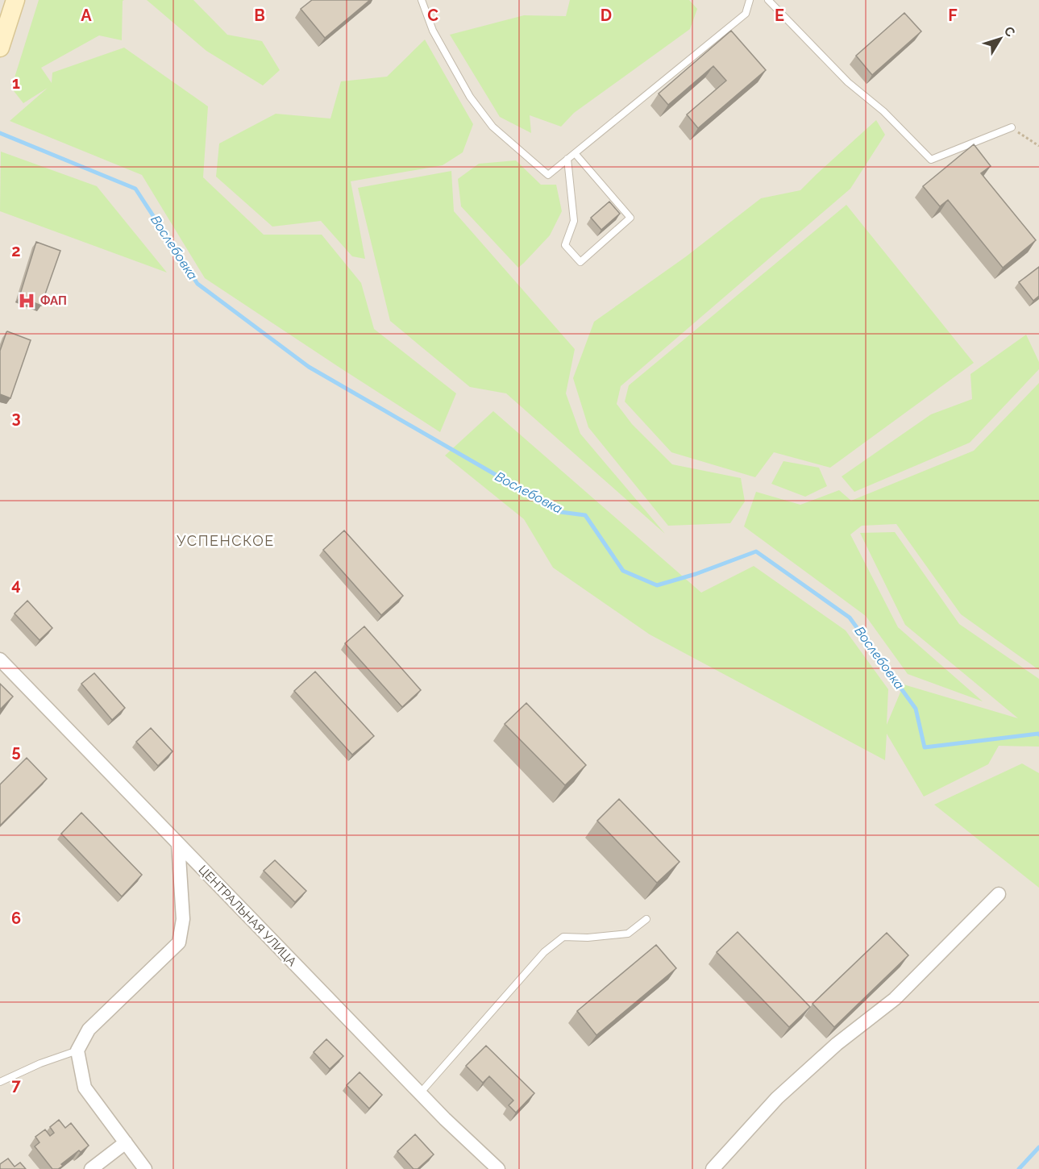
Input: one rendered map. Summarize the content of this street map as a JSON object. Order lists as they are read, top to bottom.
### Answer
{
  "streets": {
    "street": ["ЦЕНТРАЛЬНАЯ УЛИЦА"]
  },
  "districts": ["УСПЕНСКОЕ"],
  "water": ["Вослебовка"],
  "places": {
    "hospital": ["ФАП"]
  },
  "north": "top right",
  "grid": {
    "columns": [
      "A",
      "B",
      "C",
      "D",
      "E",
      "F"
    ],
    "rows": [
      "1",
      "2",
      "3",
      "4",
      "5",
      "6",
      "7"
    ]
  }
}
